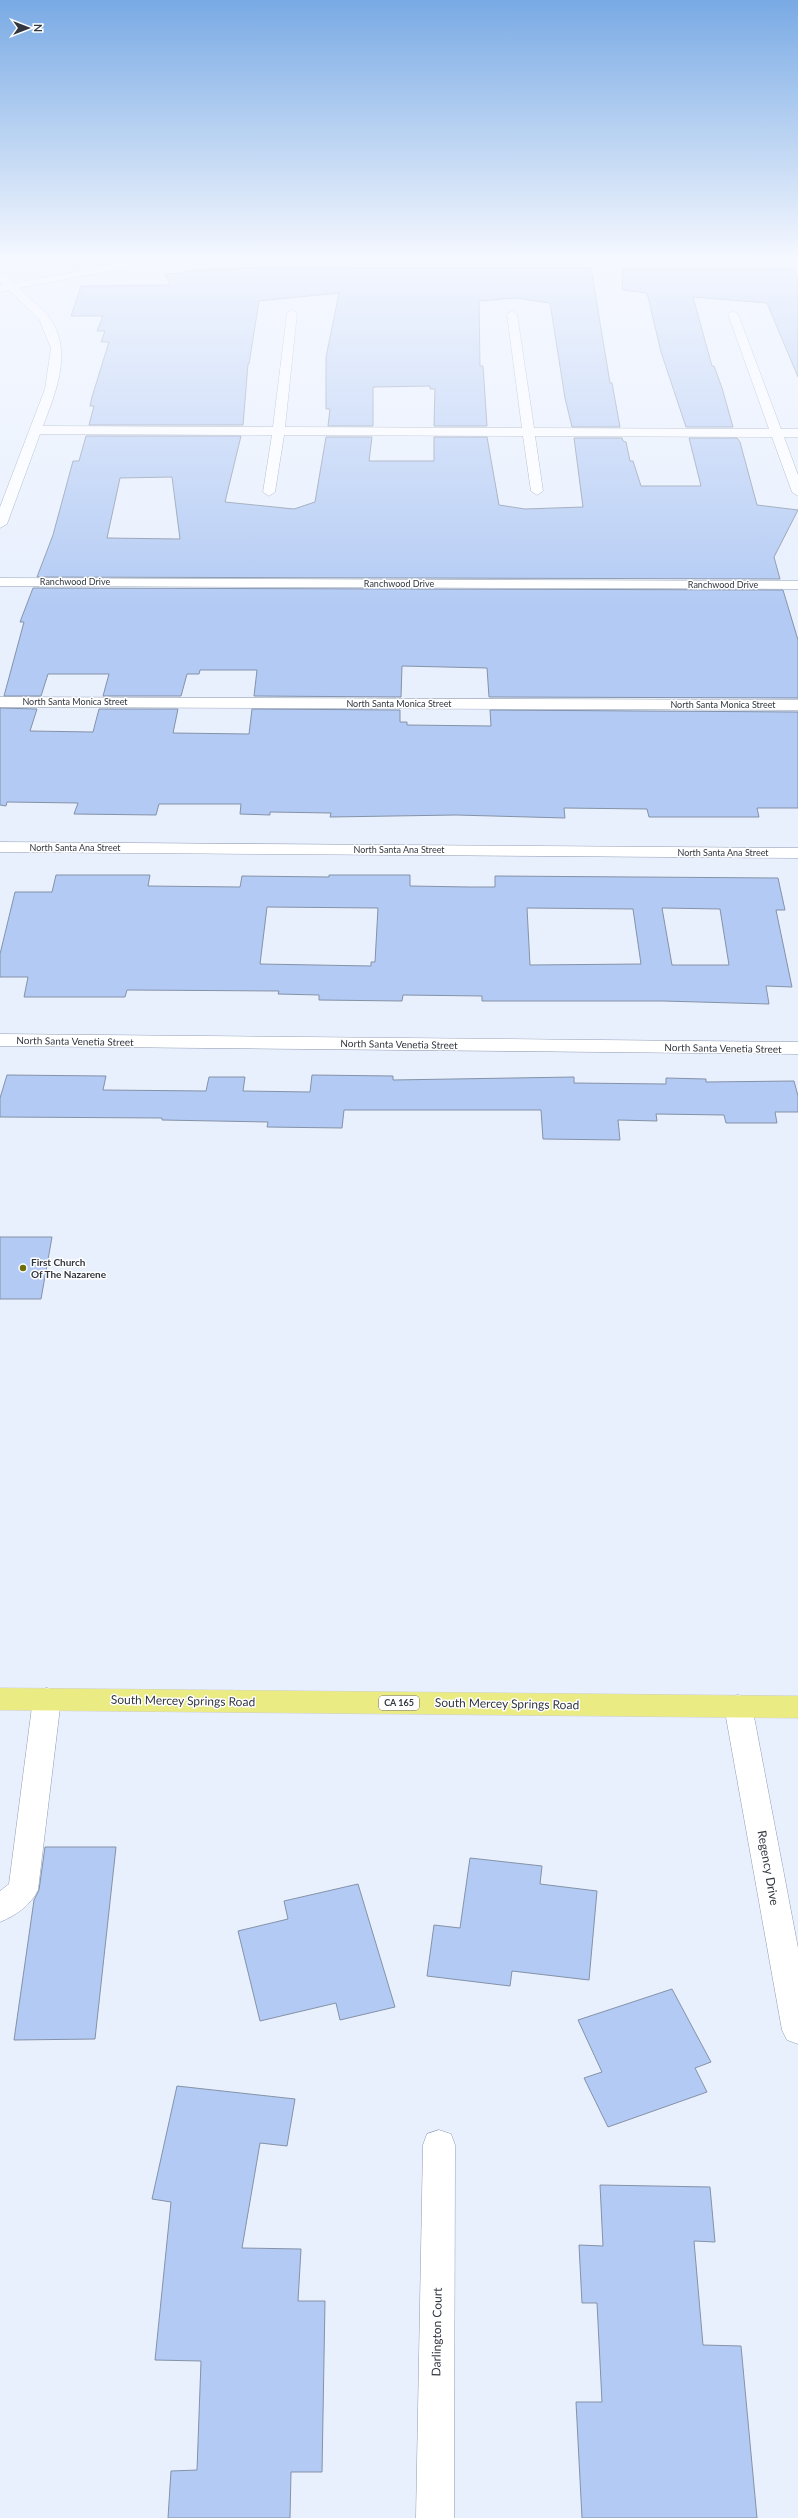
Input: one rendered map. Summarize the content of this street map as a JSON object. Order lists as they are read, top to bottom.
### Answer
{
  "streets": {
    "main road": ["South Mercey Springs Road", "CA 165"],
    "street": [
      "Ranchwood Drive",
      "North Santa Monica Street",
      "North Santa Ana Street",
      "North Santa Venetia Street",
      "Regency Drive",
      "Darlington Court"
    ]
  },
  "crossings": [
    ["South Mercey Springs Road", "Regency Drive"]
  ],
  "places": ["First Church Of The Nazarene"],
  "north": "right"
}
